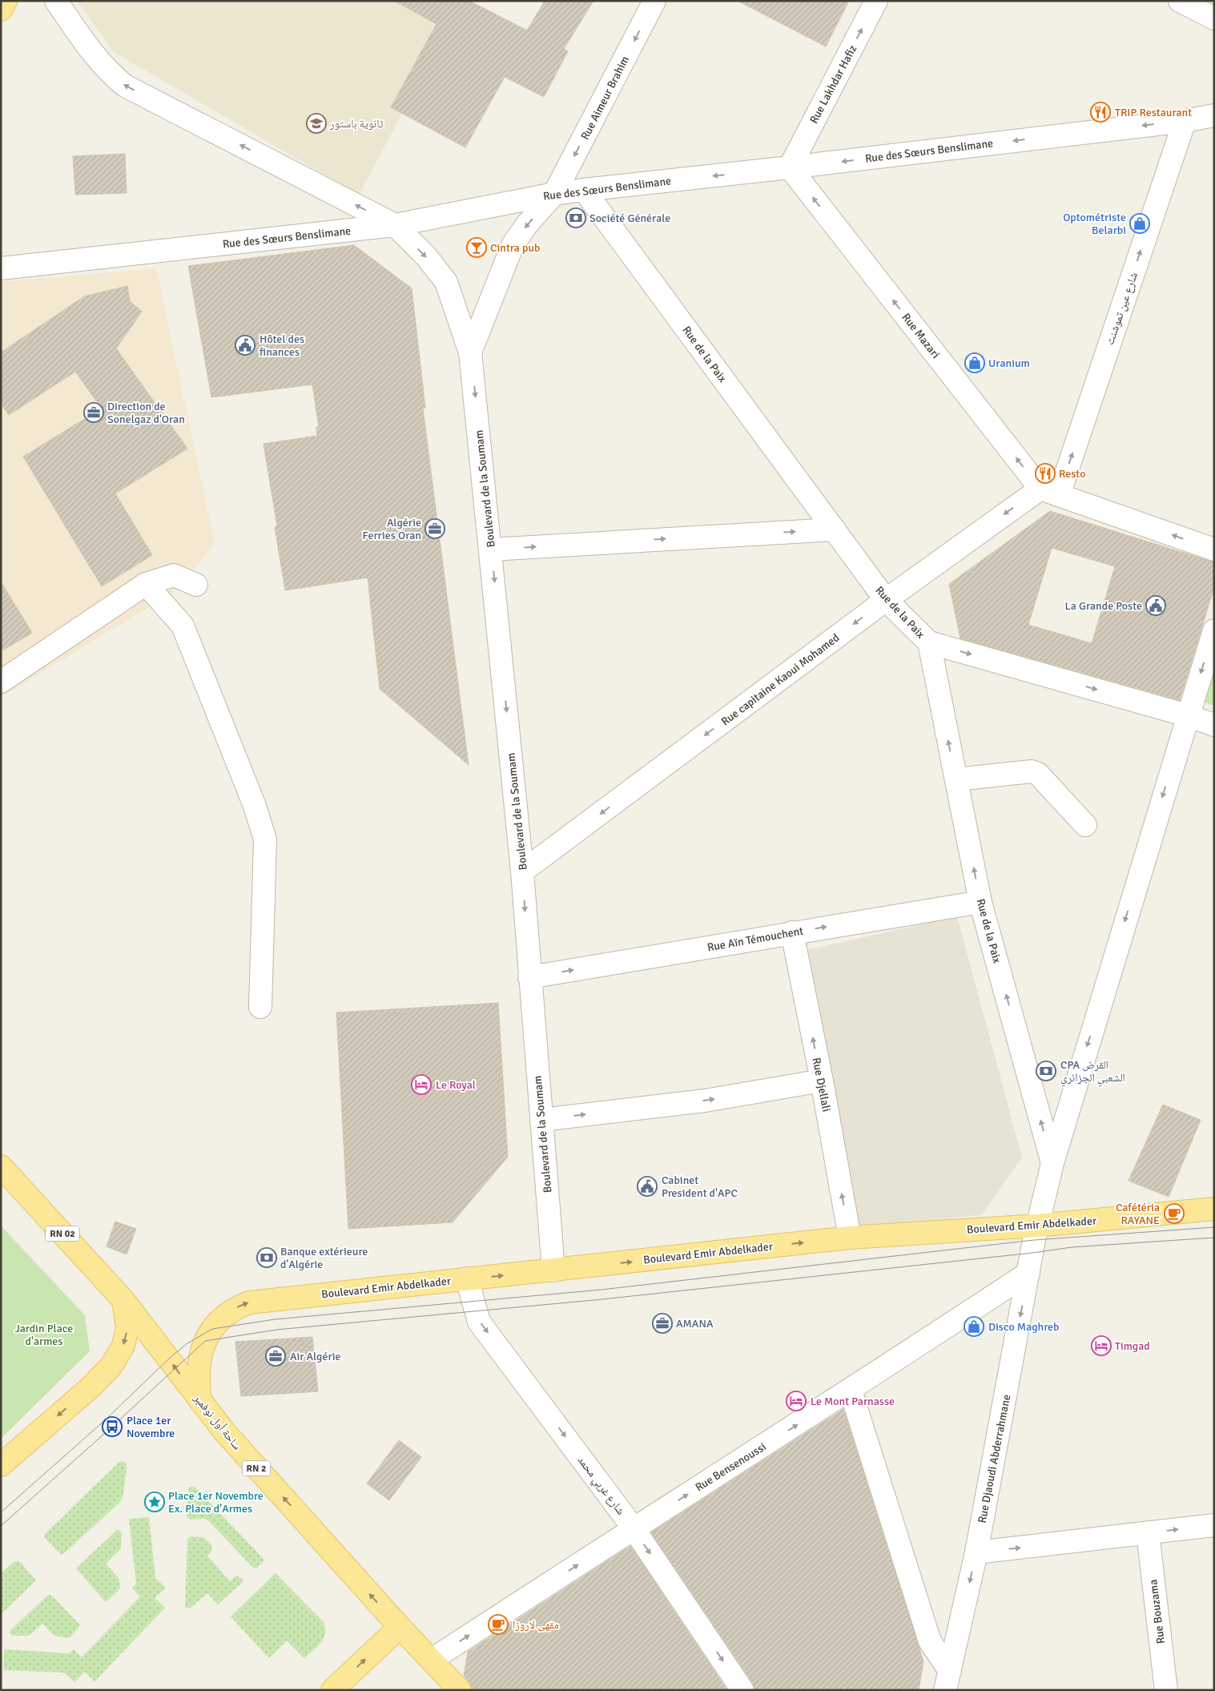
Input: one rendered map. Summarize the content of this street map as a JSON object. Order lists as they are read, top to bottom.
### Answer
{
  "streets": {
    "main road": [
      "Boulevard Emir Abdelkader",
      "RN 02",
      "ساحة أول نوفمبر",
      "RN 2"
    ],
    "street": [
      "Rue Lakhdar Hafiz",
      "Rue Aimeur Brahim",
      "Rue des Sœurs Benslimane",
      "شارع عين تموشنت",
      "Rue Mazari",
      "Rue de la Paix",
      "Boulevard de la Soumam",
      "Rue capitaine Kaoui Mohamed",
      "Rue Aïn Témouchent",
      "Rue Djellali",
      "Rue Djaoudi Abderrahmane",
      "Rue Bensenoussi",
      "شارع غربي محمد",
      "Rue Bouzama"
    ]
  },
  "crossings": [
    ["Rue Lakhdar Hafiz", "Rue des Sœurs Benslimane"],
    ["Rue Lakhdar Hafiz", "Rue Mazari"],
    ["Rue Aimeur Brahim", "Rue des Sœurs Benslimane"],
    ["Rue Aimeur Brahim", "Boulevard de la Soumam"],
    ["Rue des Sœurs Benslimane", "شارع عين تموشنت"],
    ["Rue des Sœurs Benslimane", "Rue Mazari"],
    ["Rue des Sœurs Benslimane", "Rue de la Paix"],
    ["شارع عين تموشنت", "Rue Mazari"],
    ["شارع عين تموشنت", "Rue capitaine Kaoui Mohamed"],
    ["Rue Mazari", "Rue capitaine Kaoui Mohamed"],
    ["Rue de la Paix", "Rue capitaine Kaoui Mohamed"],
    ["Rue de la Paix", "Rue Aïn Témouchent"],
    ["Boulevard de la Soumam", "Rue capitaine Kaoui Mohamed"],
    ["Boulevard de la Soumam", "Rue Aïn Témouchent"],
    ["Boulevard de la Soumam", "Boulevard Emir Abdelkader"],
    ["Rue Aïn Témouchent", "Rue Djellali"],
    ["Rue Djellali", "Boulevard Emir Abdelkader"],
    ["Boulevard Emir Abdelkader", "ساحة أول نوفمبر"],
    ["Boulevard Emir Abdelkader", "Rue Djaoudi Abderrahmane"],
    ["Boulevard Emir Abdelkader", "شارع غربي محمد"],
    ["RN 02", "ساحة أول نوفمبر"],
    ["ساحة أول نوفمبر", "Rue Bensenoussi"],
    ["Rue Djaoudi Abderrahmane", "Rue Bensenoussi"],
    ["Rue Bensenoussi", "شارع غربي محمد"]
  ],
  "one_way": [
    "Rue Lakhdar Hafiz",
    "Rue Aimeur Brahim",
    "Rue des Sœurs Benslimane",
    "شارع عين تموشنت",
    "Rue Mazari",
    "Rue de la Paix",
    "Boulevard de la Soumam",
    "Rue capitaine Kaoui Mohamed",
    "Rue Djellali",
    "Boulevard Emir Abdelkader",
    "ساحة أول نوفمبر",
    "Rue Djaoudi Abderrahmane",
    "Rue Bensenoussi",
    "شارع غربي محمد"
  ],
  "parks": ["Jardin Place d'armes"],
  "places": {
    "restaurant": ["TRIP Restaurant", "Resto"],
    "school or university": ["ثانوية باستور"],
    "bank": ["Société Générale", "CPA القرض الشعبي الجزائري", "Banque extérieure d'Algérie"],
    "shop": ["Optométriste Belarbi", "Uranium", "Disco Maghreb"],
    "bar": ["Cintra pub"],
    "public building": ["Hôtel des finances", "La Grande Poste", "Cabinet President d'APC"],
    "office": [
      "Direction de Sonelgaz d'Oran",
      "Algérie Ferries Oran",
      "AMANA",
      "Air Algérie"
    ],
    "hotel": ["Le Royal", "Timgad", "Le Mont Parnasse"],
    "cafe": ["Cafétéria RAYANE", "مقهى لاروزا"],
    "bus stop": ["Place 1er Novembre"],
    "place": ["Place 1er Novembre Ex. Place d'Armes"]
  }
}
